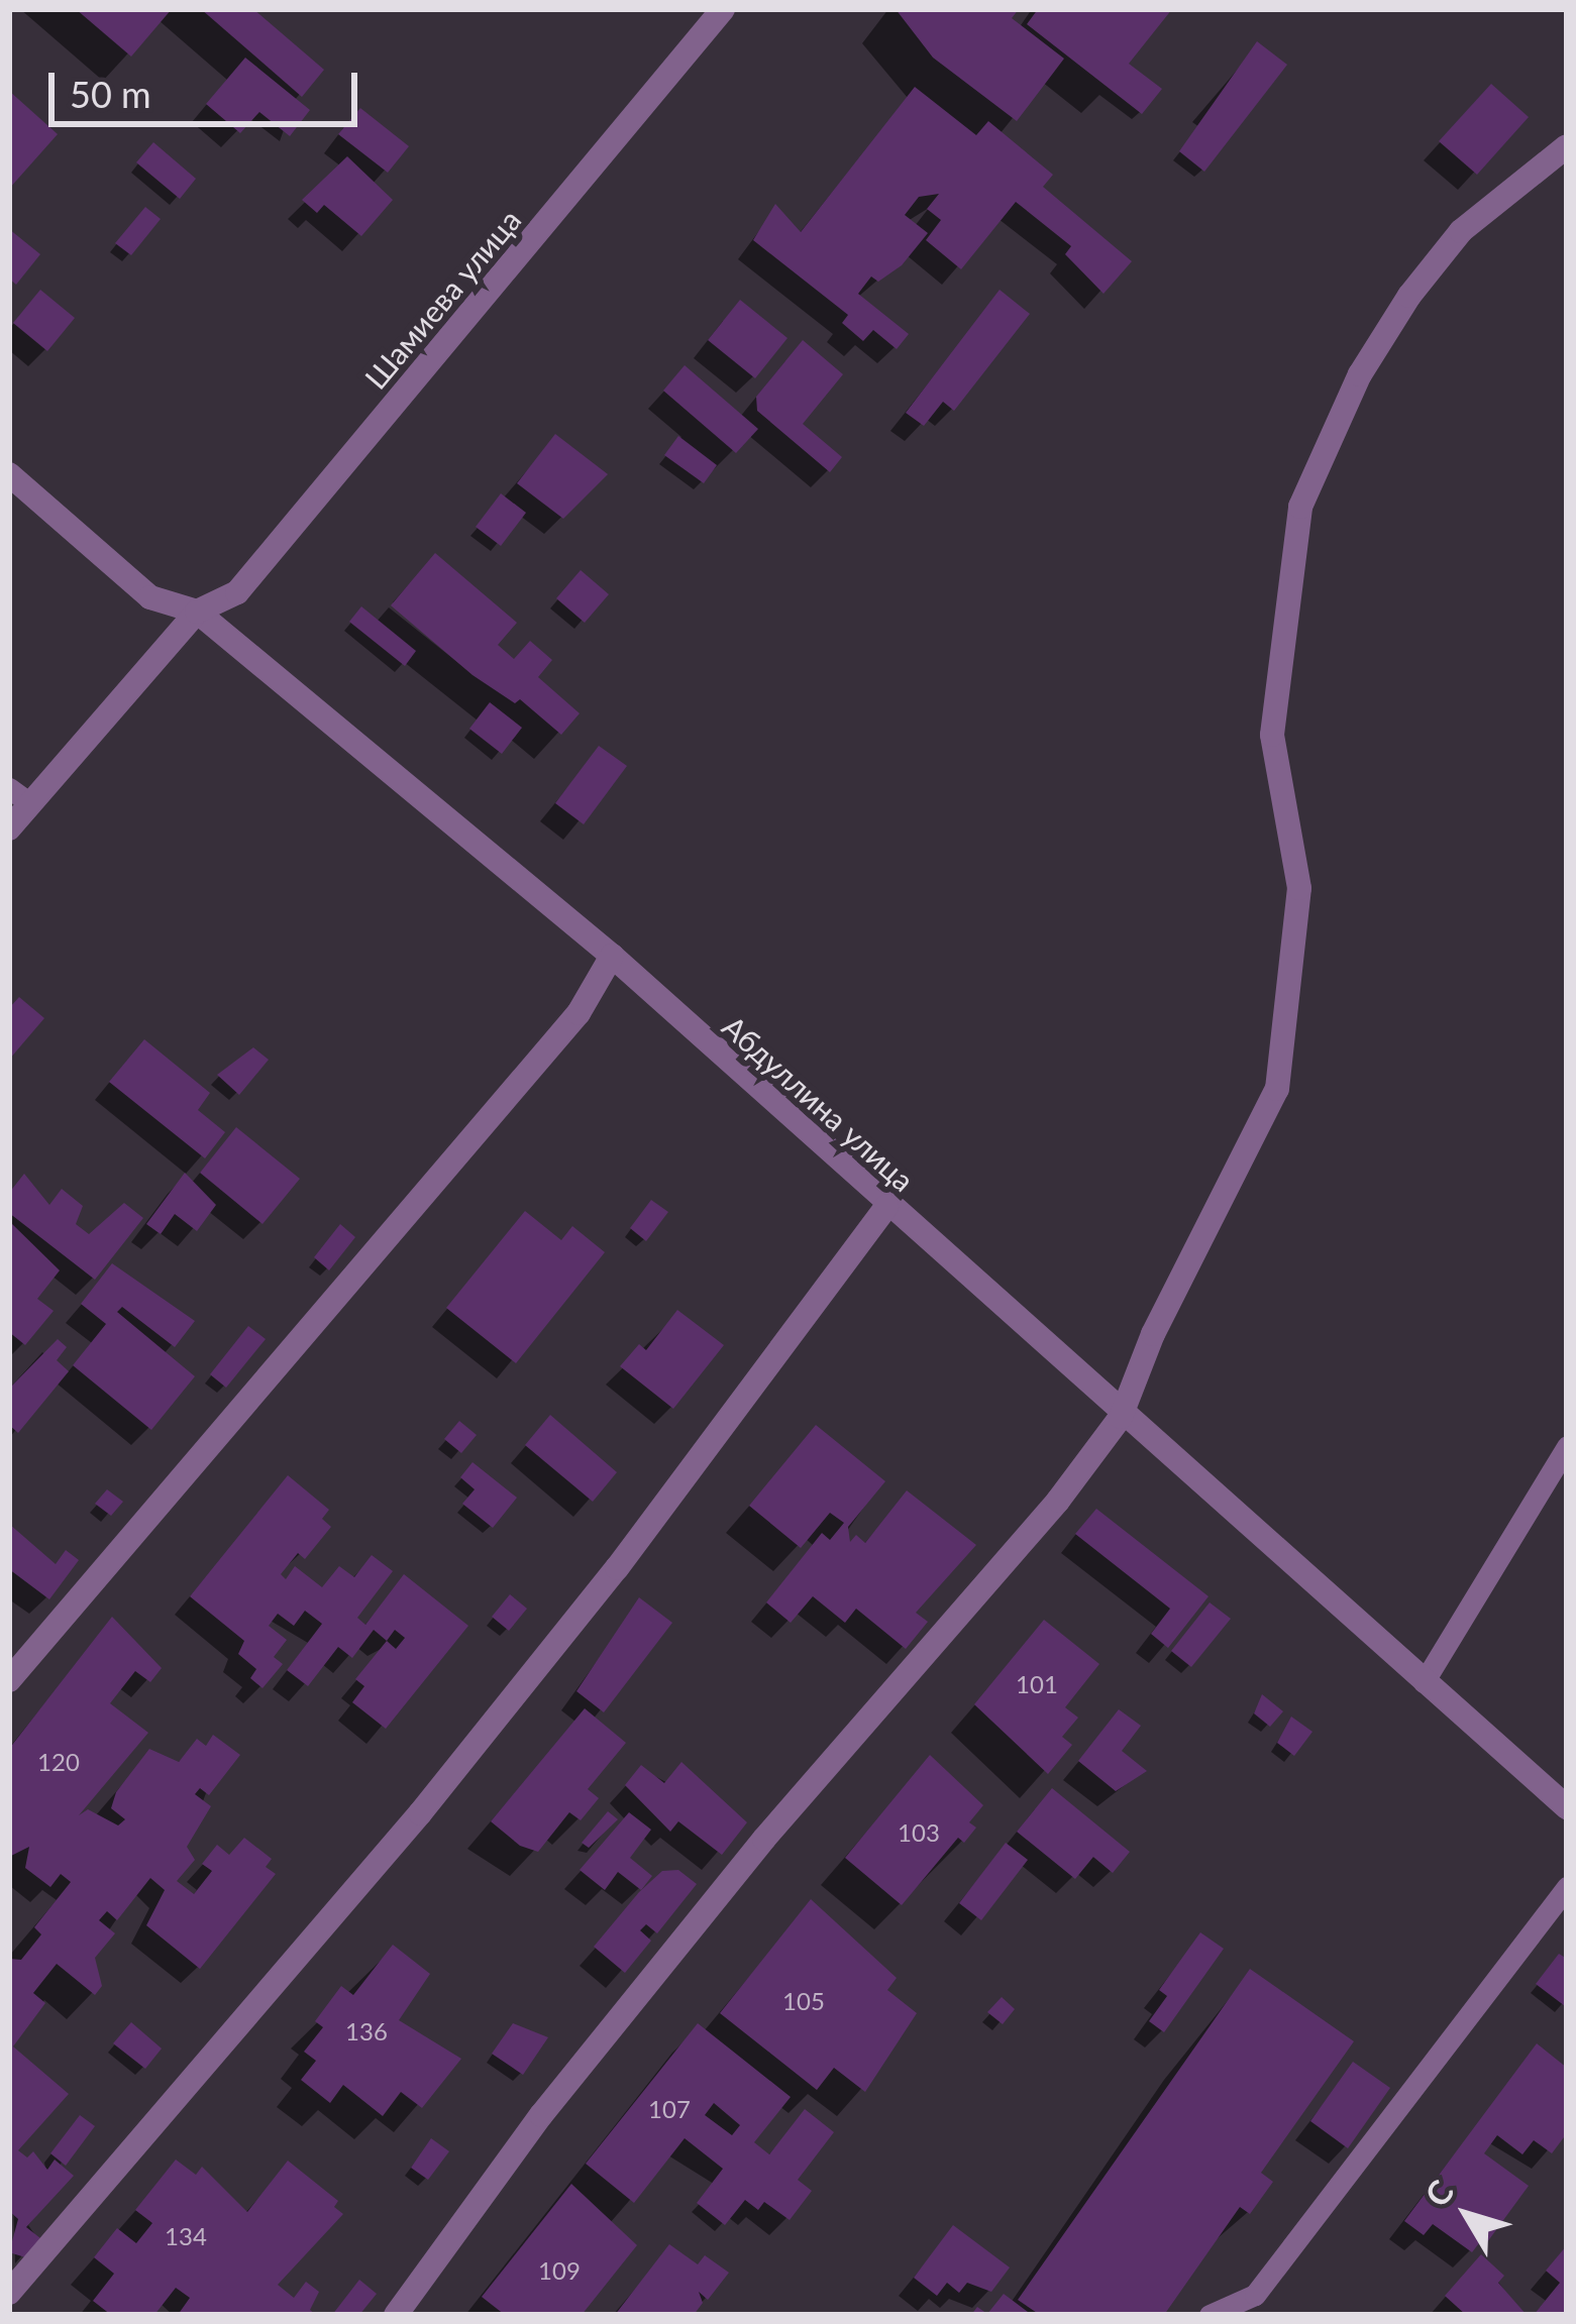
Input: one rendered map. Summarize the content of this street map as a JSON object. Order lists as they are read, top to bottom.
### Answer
{
  "streets": {
    "street": ["Шамиева улица", "Абдуллина улица"]
  },
  "crossings": [
    ["Шамиева улица", "Абдуллина улица"]
  ],
  "house_numbers": [
    "101",
    "120",
    "103",
    "105",
    "136",
    "107",
    "134",
    "109"
  ],
  "scale_bar": "50 m",
  "north": "top left"
}
